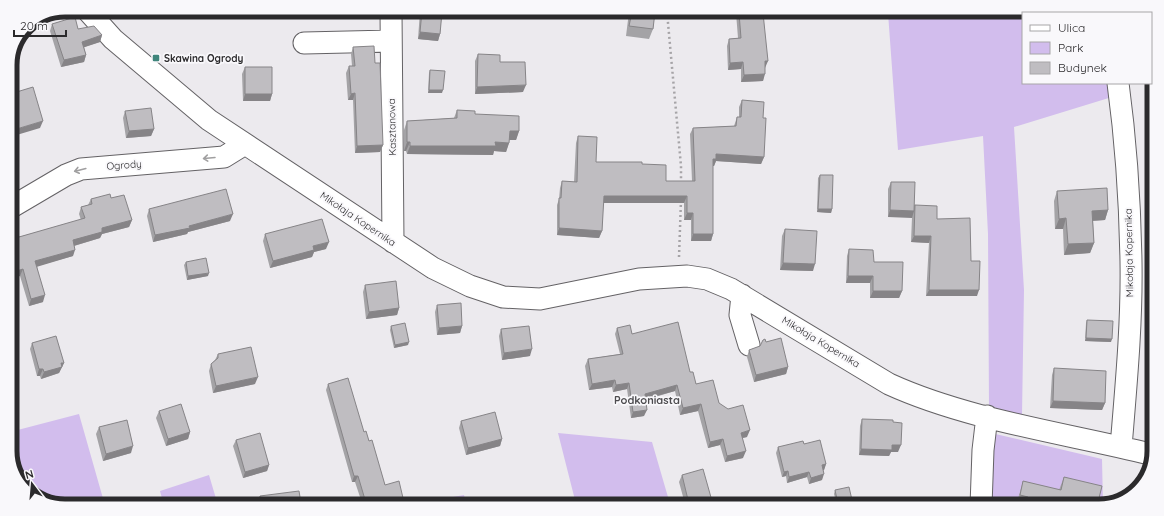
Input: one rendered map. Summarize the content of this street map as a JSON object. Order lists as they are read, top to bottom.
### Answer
{
  "streets": {
    "street": ["Kasztanowa", "Ogrody", "Mikołaja Kopernika"]
  },
  "crossings": [
    ["Kasztanowa", "Mikołaja Kopernika"],
    ["Ogrody", "Mikołaja Kopernika"]
  ],
  "one_way": ["Ogrody"],
  "districts": ["Podkoniasta"],
  "places": {
    "transit": ["Skawina Ogrody"]
  },
  "legend": ["Ulica", "Park", "Budynek"],
  "scale_bar": "20 m",
  "north": "top"
}
